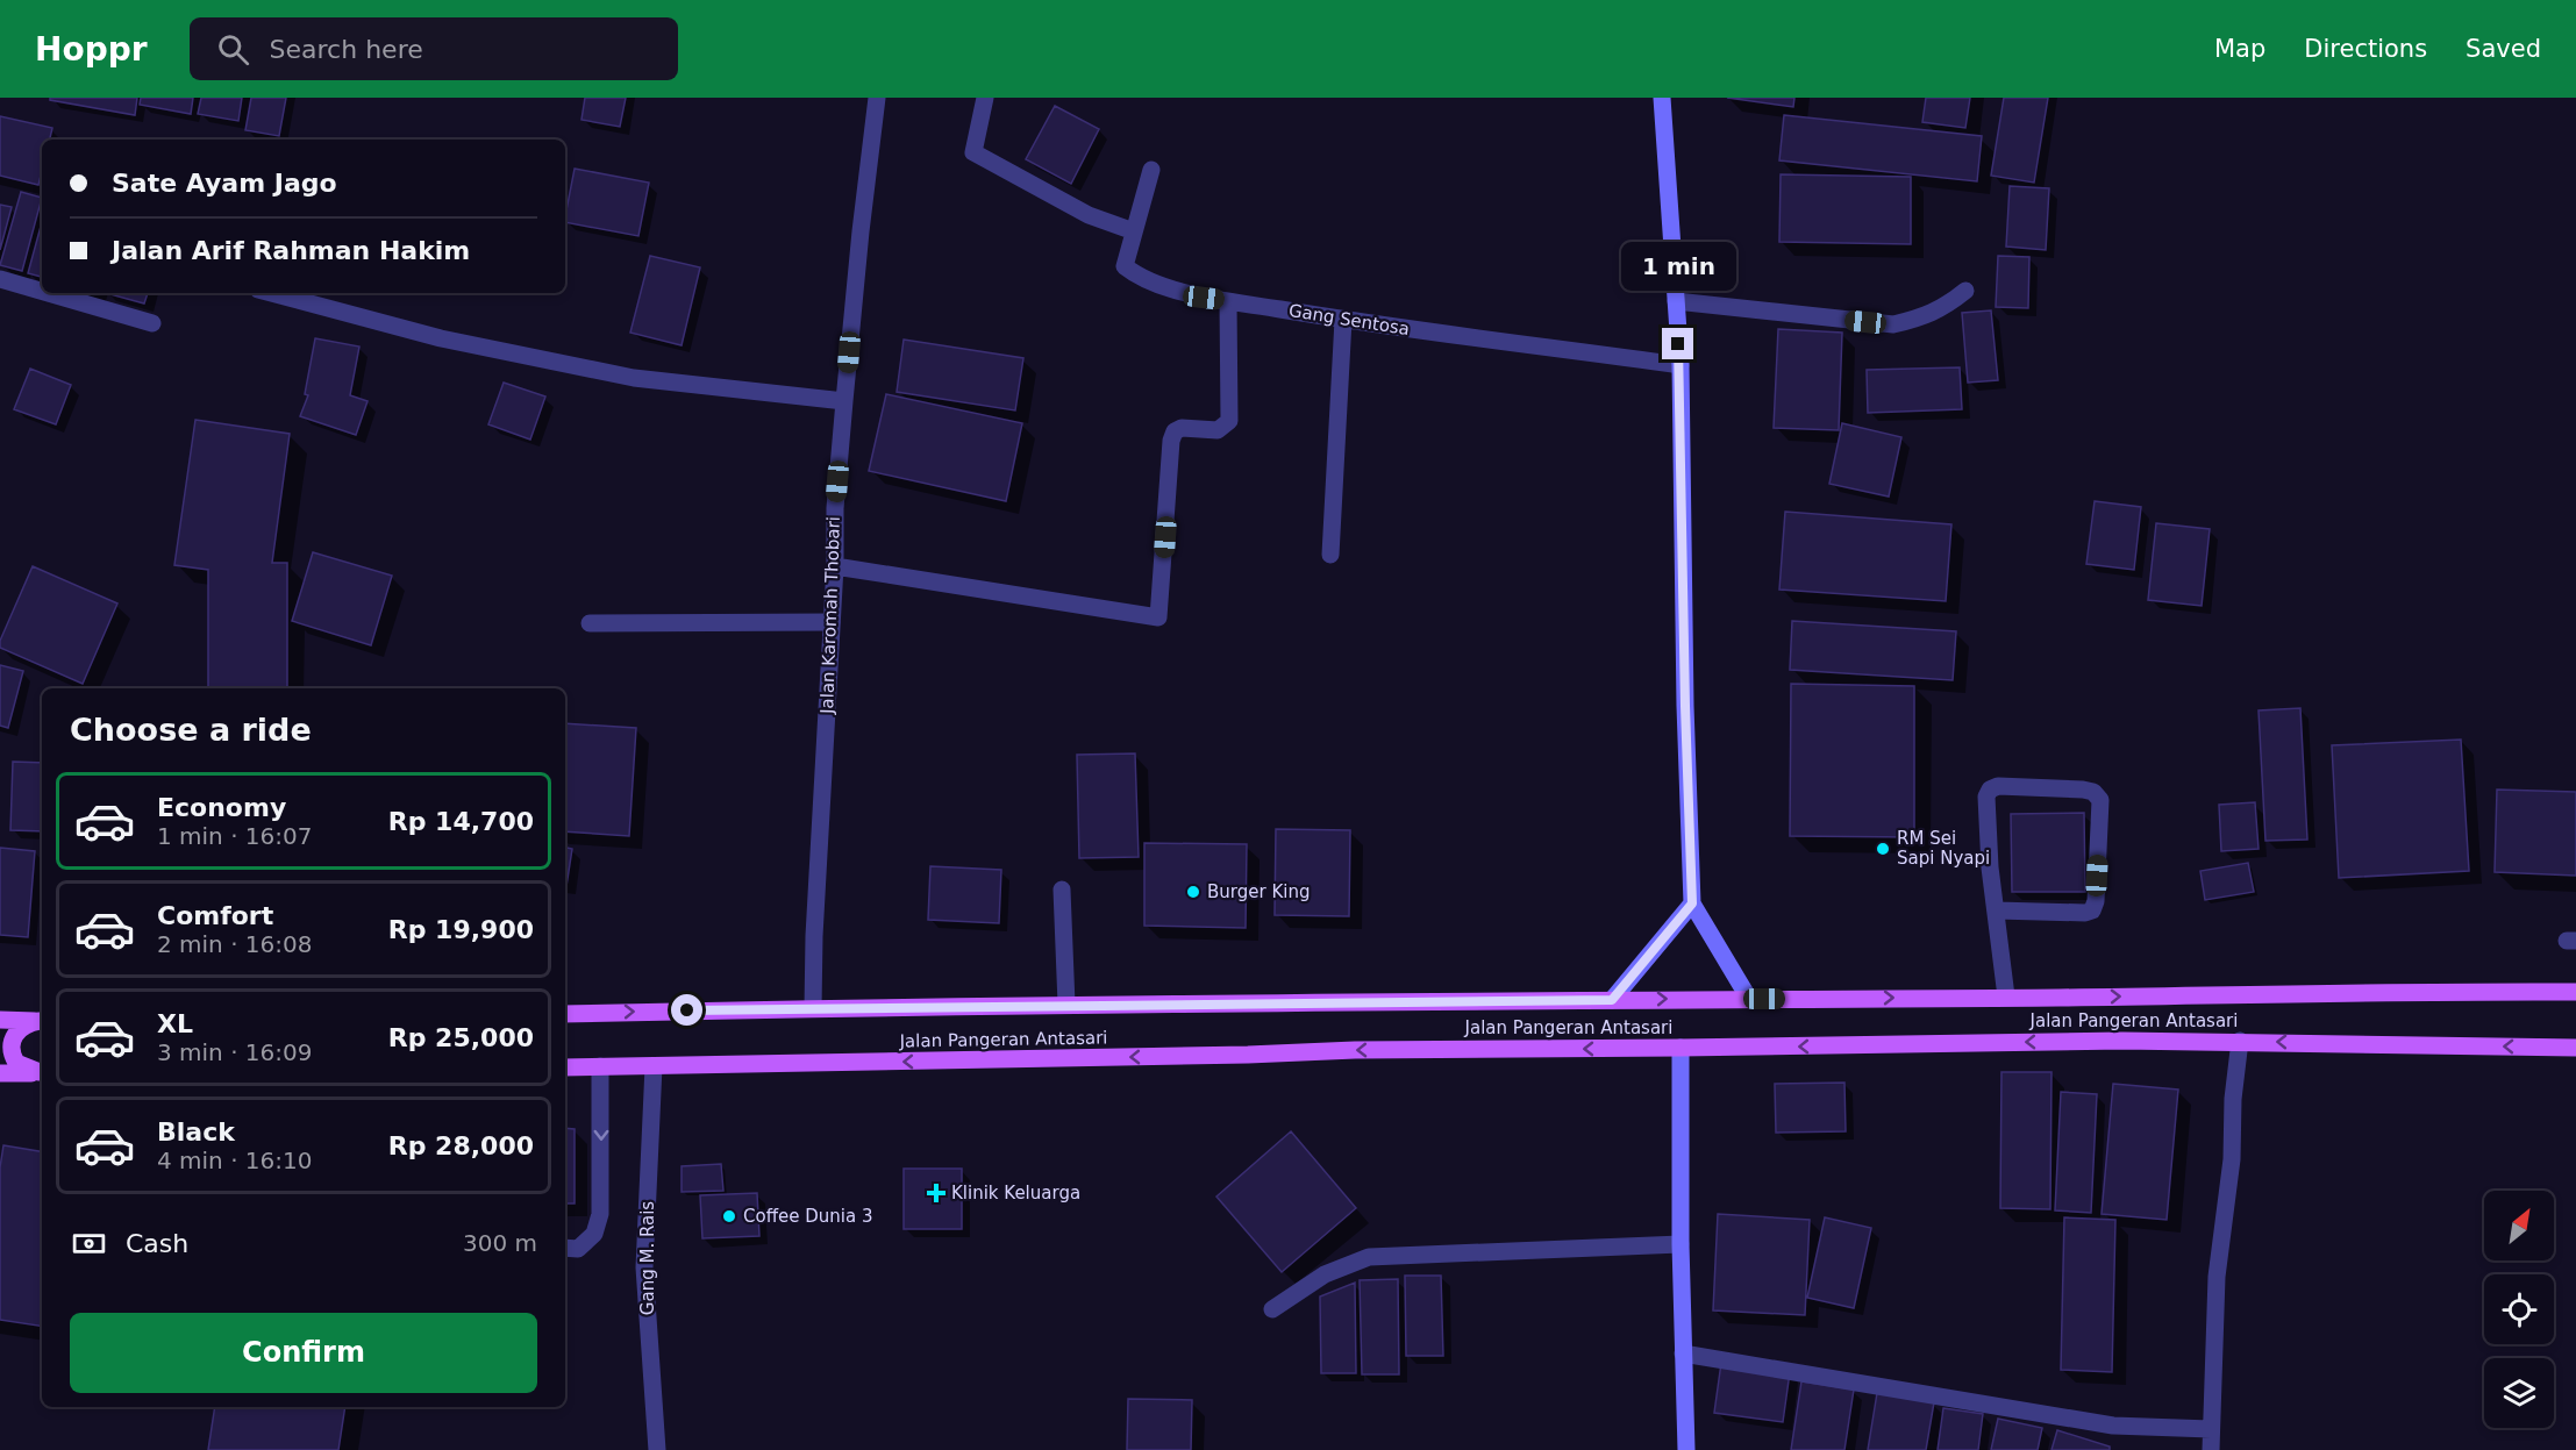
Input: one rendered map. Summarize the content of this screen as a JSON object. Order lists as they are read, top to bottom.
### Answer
{
  "streets": {
    "main road": ["Jalan Pangeran Antasari"],
    "street": ["Gang Sentosa", "Jalan Karomah Thobari", "Gang M. Rais"]
  },
  "crossings": [
    ["Jalan Karomah Thobari", "Jalan Pangeran Antasari"],
    ["Jalan Pangeran Antasari", "Gang M. Rais"]
  ],
  "places": {
    "other": ["RM Sei Sapi Nyapi", "Burger King", "Coffee Dunia 3"],
    "health": ["Klinik Keluarga"]
  },
  "north": "top right",
  "page": {
    "header": "Hoppr",
    "search": "Search here",
    "nav": ["Map", "Directions", "Saved"],
    "banner": ["Sate Ayam Jago", "Jalan Arif Rahman Hakim"],
    "bubble": "1 min",
    "heading": "Choose a ride",
    "list": [
      {
        "name": "Economy",
        "note": "1 min · 16:07",
        "value": "Rp 14,700"
      },
      {
        "name": "Comfort",
        "note": "2 min · 16:08",
        "value": "Rp 19,900"
      },
      {
        "name": "XL",
        "note": "3 min · 16:09",
        "value": "Rp 25,000"
      },
      {
        "name": "Black",
        "note": "4 min · 16:10",
        "value": "Rp 28,000"
      }
    ],
    "pay": ["Cash", "300 m"],
    "buttons": "Confirm"
  }
}
